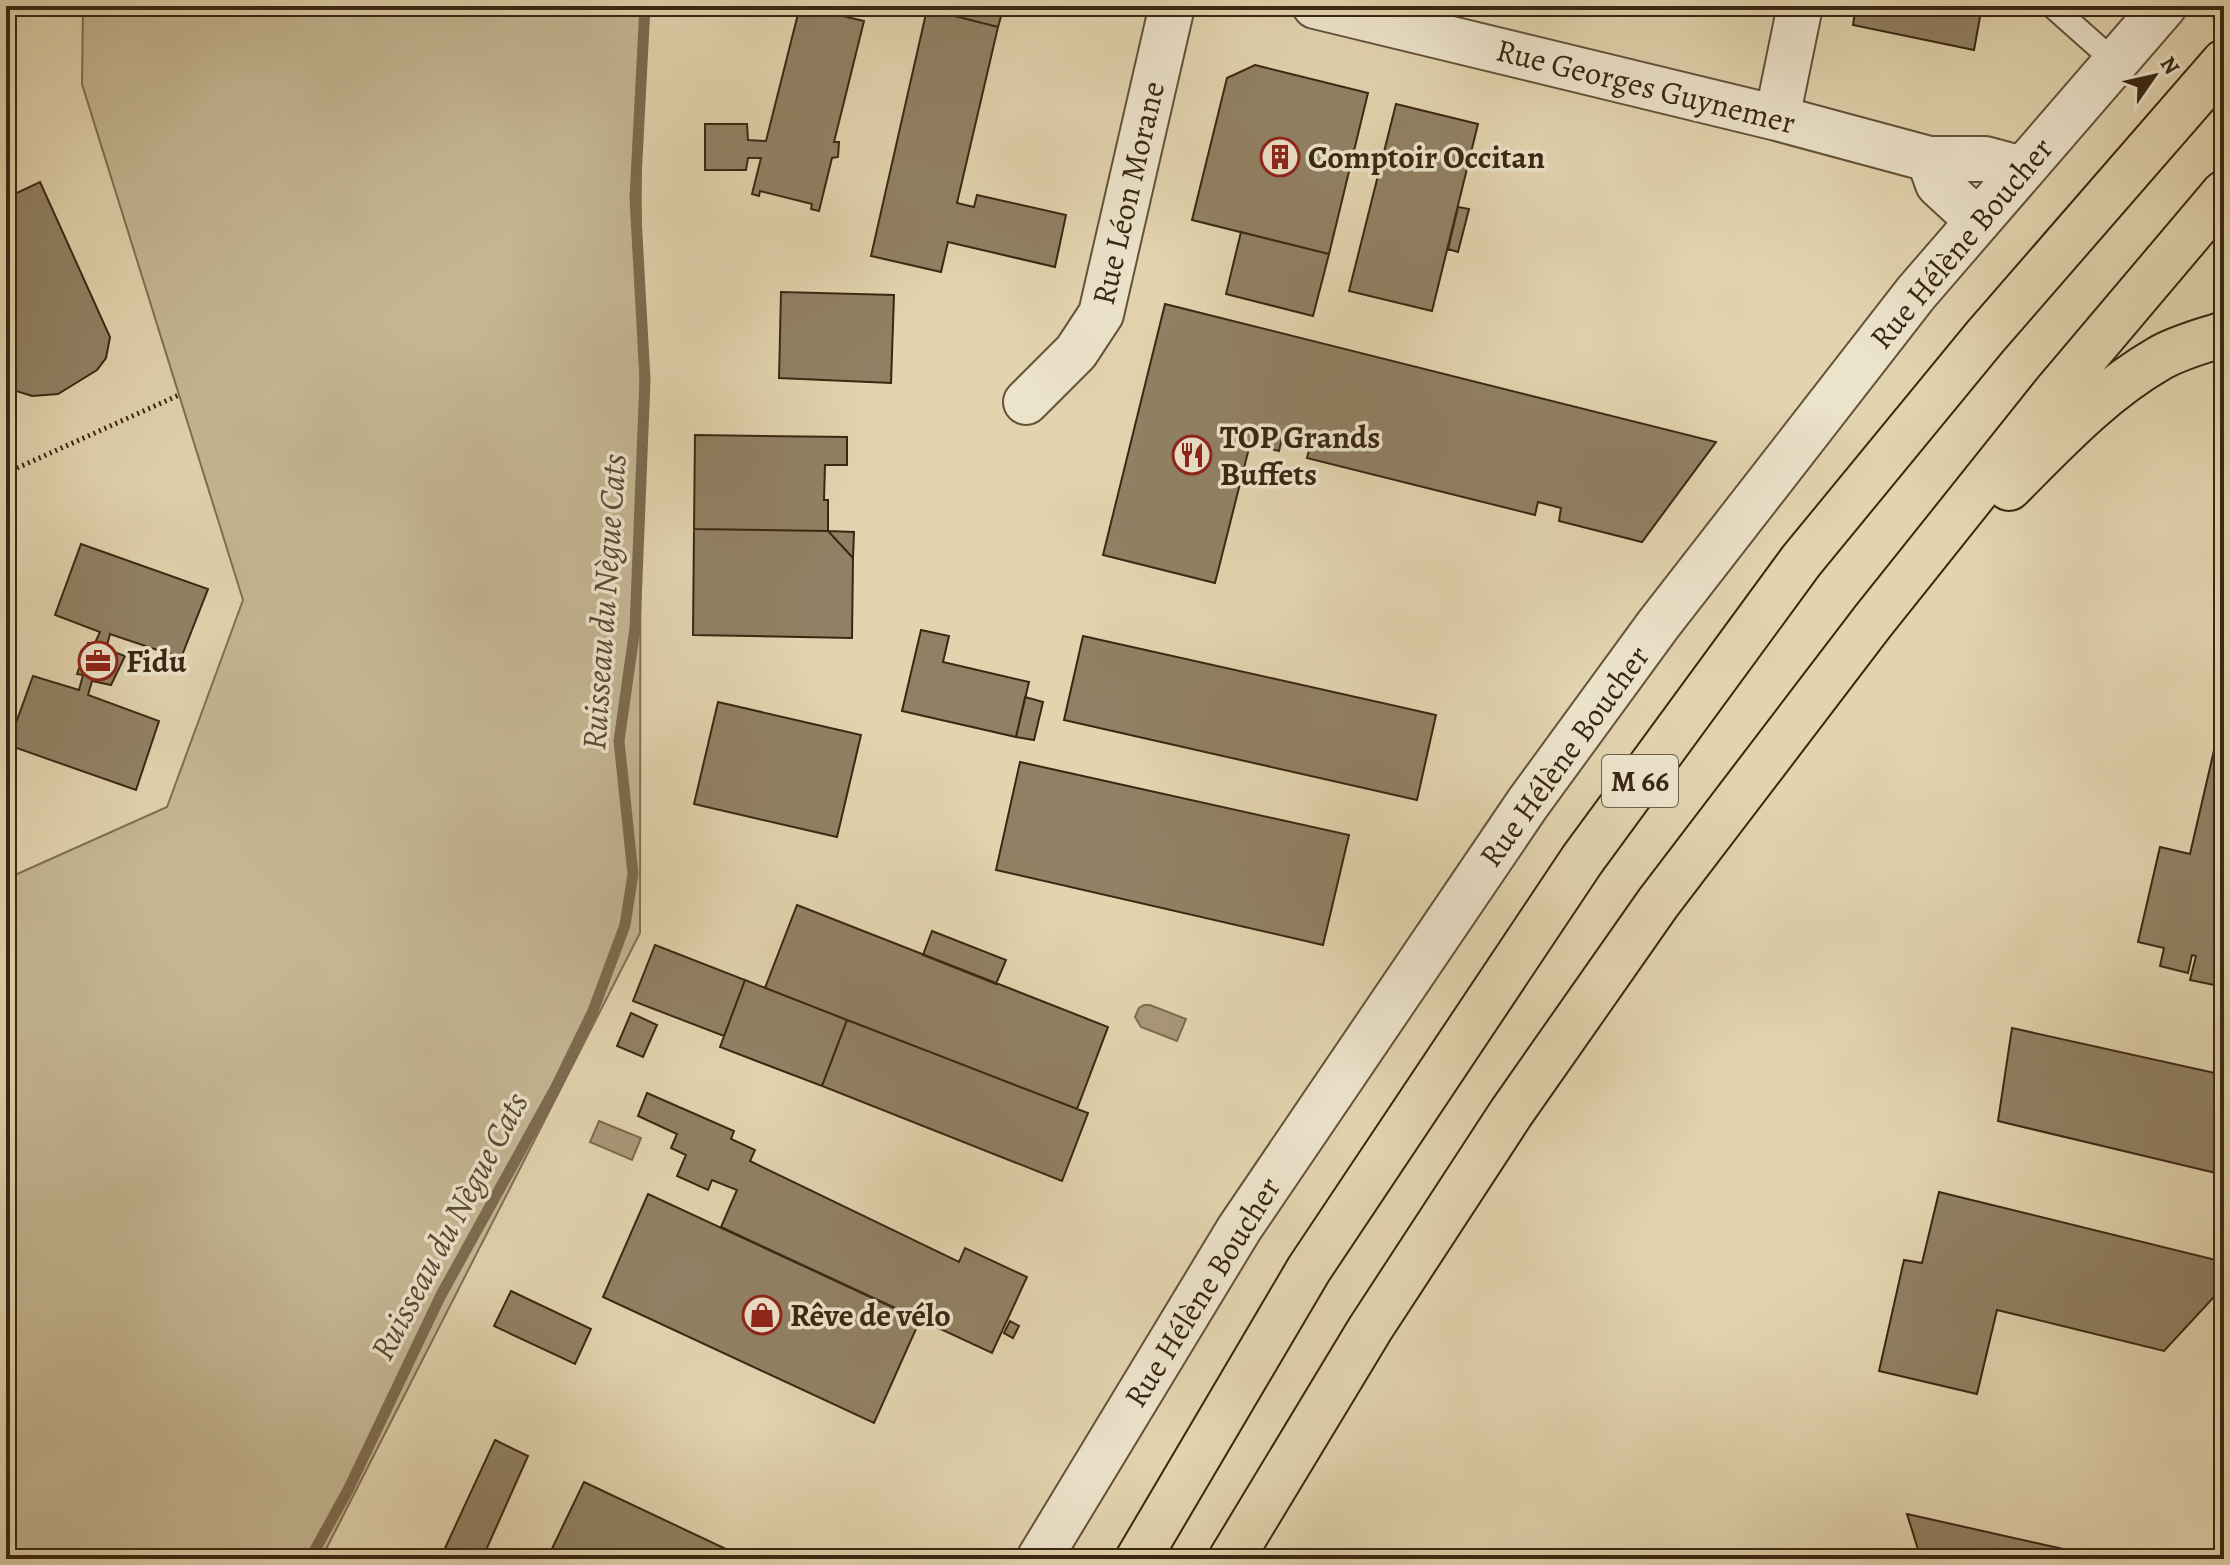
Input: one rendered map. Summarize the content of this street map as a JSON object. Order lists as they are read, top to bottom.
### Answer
{
  "streets": {
    "highway": ["M 66"],
    "street": ["Rue Georges Guynemer", "Rue Léon Morane", "Rue Hélène Boucher"]
  },
  "crossings": [
    ["Rue Georges Guynemer", "Rue Hélène Boucher"]
  ],
  "water": ["Ruisseau du Nègue Cats"],
  "places": {
    "building": ["Comptoir Occitan"],
    "restaurant": ["TOP Grands Buffets"],
    "office": ["Fidu"],
    "shop": ["Rêve de vélo"]
  },
  "north": "top right"
}
